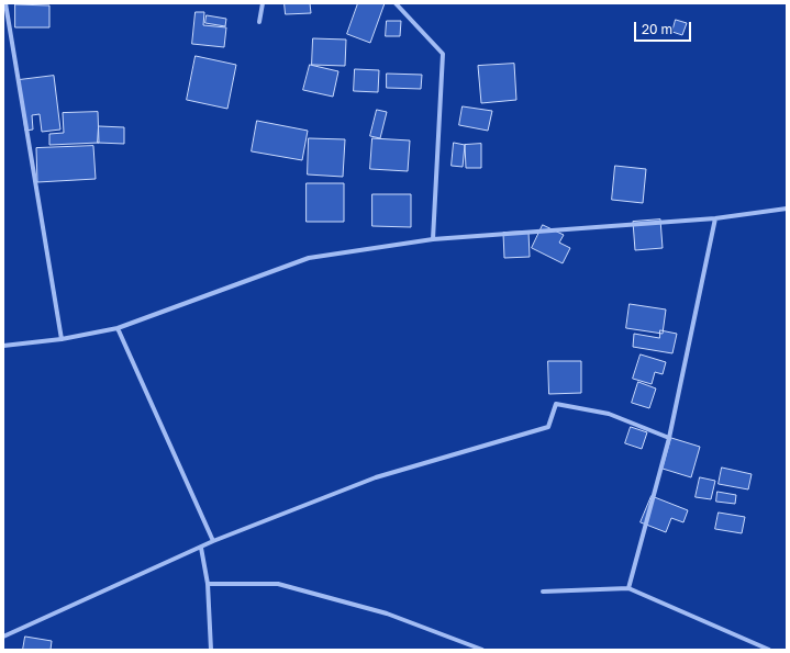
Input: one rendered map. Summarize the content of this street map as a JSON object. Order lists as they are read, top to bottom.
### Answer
{
  "scale_bar": "20 m"
}
